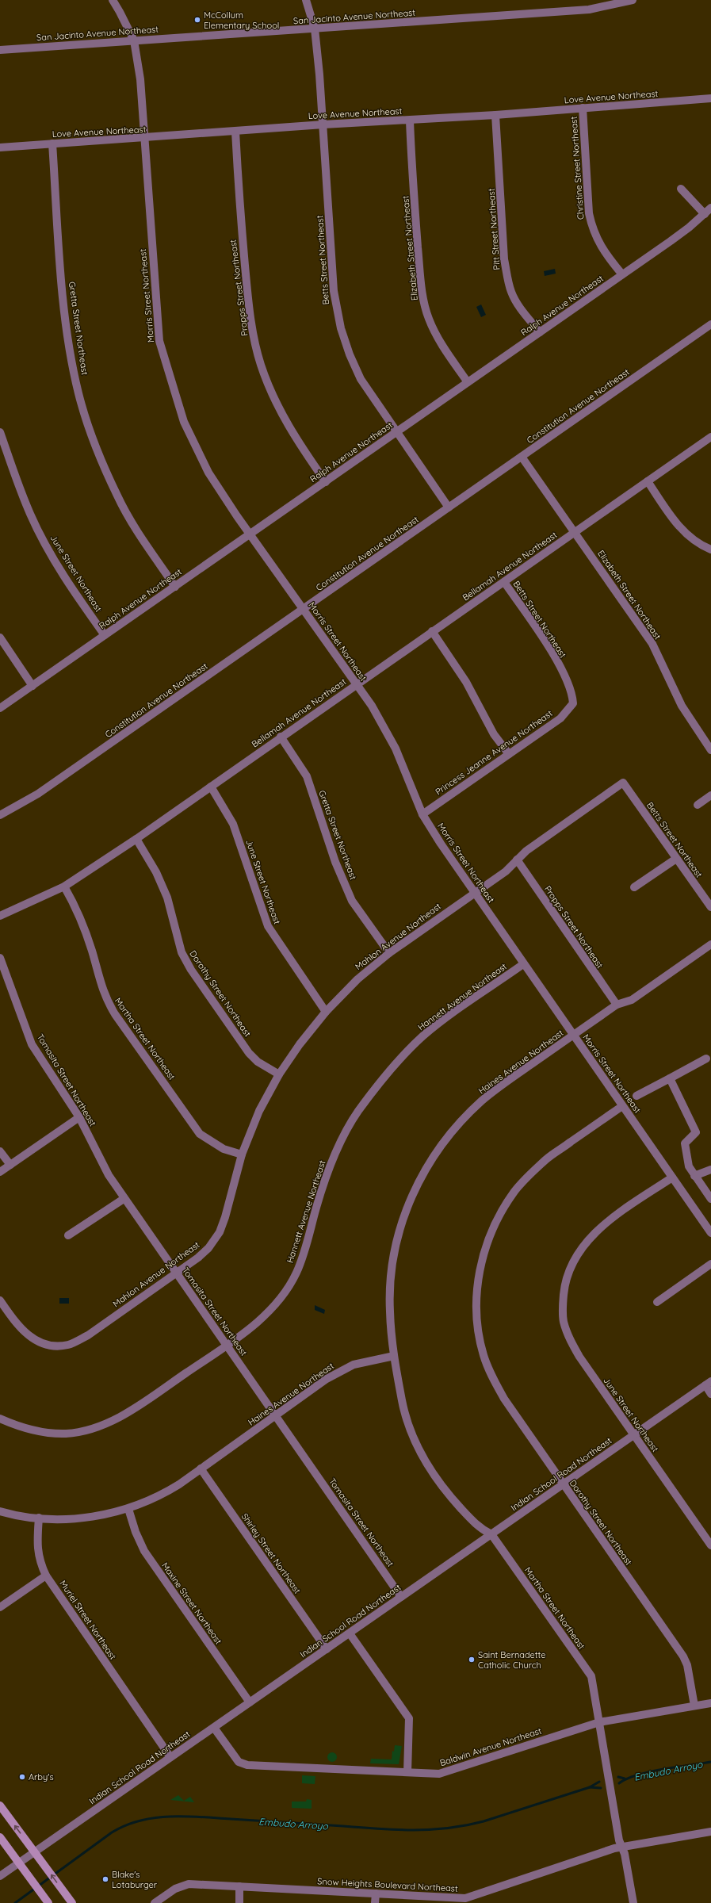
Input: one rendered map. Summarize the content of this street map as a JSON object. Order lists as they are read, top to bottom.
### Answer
{
  "streets": {
    "street": [
      "San Jacinto Avenue Northeast",
      "Love Avenue Northeast",
      "Christine Street Northeast",
      "Pitt Street Northeast",
      "Elizabeth Street Northeast",
      "Betts Street Northeast",
      "Propps Street Northeast",
      "Morris Street Northeast",
      "Ralph Avenue Northeast",
      "Gretta Street Northeast",
      "Constitution Avenue Northeast",
      "Bellamah Avenue Northeast",
      "June Street Northeast",
      "Princess Jeanne Avenue Northeast",
      "Mahlon Avenue Northeast",
      "Dorothy Street Northeast",
      "Hannett Avenue Northeast",
      "Martha Street Northeast",
      "Haines Avenue Northeast",
      "Tomasita Street Northeast",
      "Indian School Road Northeast",
      "Shirley Street Northeast",
      "Maxine Street Northeast",
      "Muriel Street Northeast",
      "Baldwin Avenue Northeast",
      "Snow Heights Boulevard Northeast"
    ]
  },
  "crossings": [
    ["San Jacinto Avenue Northeast", "Betts Street Northeast"],
    ["San Jacinto Avenue Northeast", "Morris Street Northeast"],
    ["Love Avenue Northeast", "Christine Street Northeast"],
    ["Love Avenue Northeast", "Pitt Street Northeast"],
    ["Love Avenue Northeast", "Elizabeth Street Northeast"],
    ["Love Avenue Northeast", "Betts Street Northeast"],
    ["Love Avenue Northeast", "Propps Street Northeast"],
    ["Love Avenue Northeast", "Morris Street Northeast"],
    ["Love Avenue Northeast", "Gretta Street Northeast"],
    ["Christine Street Northeast", "Ralph Avenue Northeast"],
    ["Pitt Street Northeast", "Ralph Avenue Northeast"],
    ["Elizabeth Street Northeast", "Ralph Avenue Northeast"],
    ["Elizabeth Street Northeast", "Constitution Avenue Northeast"],
    ["Elizabeth Street Northeast", "Bellamah Avenue Northeast"],
    ["Betts Street Northeast", "Ralph Avenue Northeast"],
    ["Betts Street Northeast", "Constitution Avenue Northeast"],
    ["Betts Street Northeast", "Bellamah Avenue Northeast"],
    ["Betts Street Northeast", "Princess Jeanne Avenue Northeast"],
    ["Betts Street Northeast", "Mahlon Avenue Northeast"],
    ["Propps Street Northeast", "Ralph Avenue Northeast"],
    ["Propps Street Northeast", "Mahlon Avenue Northeast"],
    ["Propps Street Northeast", "Haines Avenue Northeast"],
    ["Morris Street Northeast", "Ralph Avenue Northeast"],
    ["Morris Street Northeast", "Constitution Avenue Northeast"],
    ["Morris Street Northeast", "Bellamah Avenue Northeast"],
    ["Morris Street Northeast", "June Street Northeast"],
    ["Morris Street Northeast", "Princess Jeanne Avenue Northeast"],
    ["Morris Street Northeast", "Mahlon Avenue Northeast"],
    ["Morris Street Northeast", "Dorothy Street Northeast"],
    ["Morris Street Northeast", "Hannett Avenue Northeast"],
    ["Morris Street Northeast", "Haines Avenue Northeast"],
    ["Ralph Avenue Northeast", "Gretta Street Northeast"],
    ["Ralph Avenue Northeast", "June Street Northeast"],
    ["Gretta Street Northeast", "Bellamah Avenue Northeast"],
    ["Gretta Street Northeast", "Mahlon Avenue Northeast"],
    ["Bellamah Avenue Northeast", "June Street Northeast"],
    ["Bellamah Avenue Northeast", "Dorothy Street Northeast"],
    ["Bellamah Avenue Northeast", "Martha Street Northeast"],
    ["June Street Northeast", "Mahlon Avenue Northeast"],
    ["June Street Northeast", "Indian School Road Northeast"],
    ["Mahlon Avenue Northeast", "Dorothy Street Northeast"],
    ["Mahlon Avenue Northeast", "Martha Street Northeast"],
    ["Mahlon Avenue Northeast", "Tomasita Street Northeast"],
    ["Dorothy Street Northeast", "Indian School Road Northeast"],
    ["Dorothy Street Northeast", "Baldwin Avenue Northeast"],
    ["Hannett Avenue Northeast", "Tomasita Street Northeast"],
    ["Martha Street Northeast", "Haines Avenue Northeast"],
    ["Martha Street Northeast", "Indian School Road Northeast"],
    ["Martha Street Northeast", "Baldwin Avenue Northeast"],
    ["Martha Street Northeast", "Snow Heights Boulevard Northeast"],
    ["Haines Avenue Northeast", "Tomasita Street Northeast"],
    ["Haines Avenue Northeast", "Shirley Street Northeast"],
    ["Haines Avenue Northeast", "Maxine Street Northeast"],
    ["Haines Avenue Northeast", "Muriel Street Northeast"],
    ["Tomasita Street Northeast", "Indian School Road Northeast"],
    ["Indian School Road Northeast", "Shirley Street Northeast"],
    ["Indian School Road Northeast", "Maxine Street Northeast"],
    ["Indian School Road Northeast", "Muriel Street Northeast"],
    ["Indian School Road Northeast", "Baldwin Avenue Northeast"]
  ],
  "water": ["Embudo Arroyo"],
  "places": [
    "McCollum Elementary School",
    "Saint Bernadette Catholic Church",
    "Arby's",
    "Blake's Lotaburger"
  ]
}
